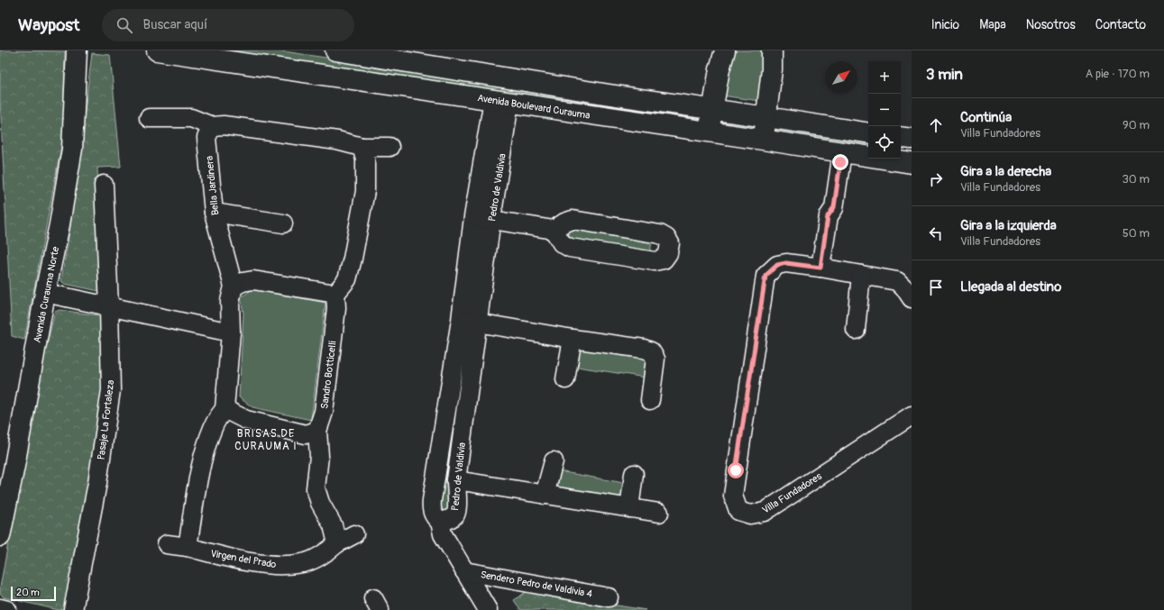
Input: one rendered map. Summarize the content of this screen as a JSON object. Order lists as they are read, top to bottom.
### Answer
{
  "streets": {
    "street": [
      "Avenida Boulevard Curauma",
      "Bella Jardinera",
      "Pedro de Valdivia",
      "Avenida Curauma Norte",
      "Sandro Botticelli",
      "Pasaje La Fortaleza",
      "Villa Fundadores",
      "Virgen del Prado",
      "Sendero Pedro de Valdivia 4"
    ]
  },
  "crossings": [
    ["Avenida Boulevard Curauma", "Pedro de Valdivia"]
  ],
  "districts": ["BRISAS DE CURAUMA I"],
  "scale_bar": "20 m",
  "north": "top right",
  "page": {
    "header": "Waypost",
    "search": "Buscar aquí",
    "nav": [
      "Inicio",
      "Mapa",
      "Nosotros",
      "Contacto"
    ],
    "heading": ["3 min", "A pie · 170 m"],
    "map_buttons": ["+", "−"],
    "list": [
      ["Continúa", "Villa Fundadores", "90 m"],
      ["Gira a la derecha", "Villa Fundadores", "30 m"],
      ["Gira a la izquierda", "Villa Fundadores", "50 m"],
      "Llegada al destino"
    ],
    "scale": "20 m"
  }
}
